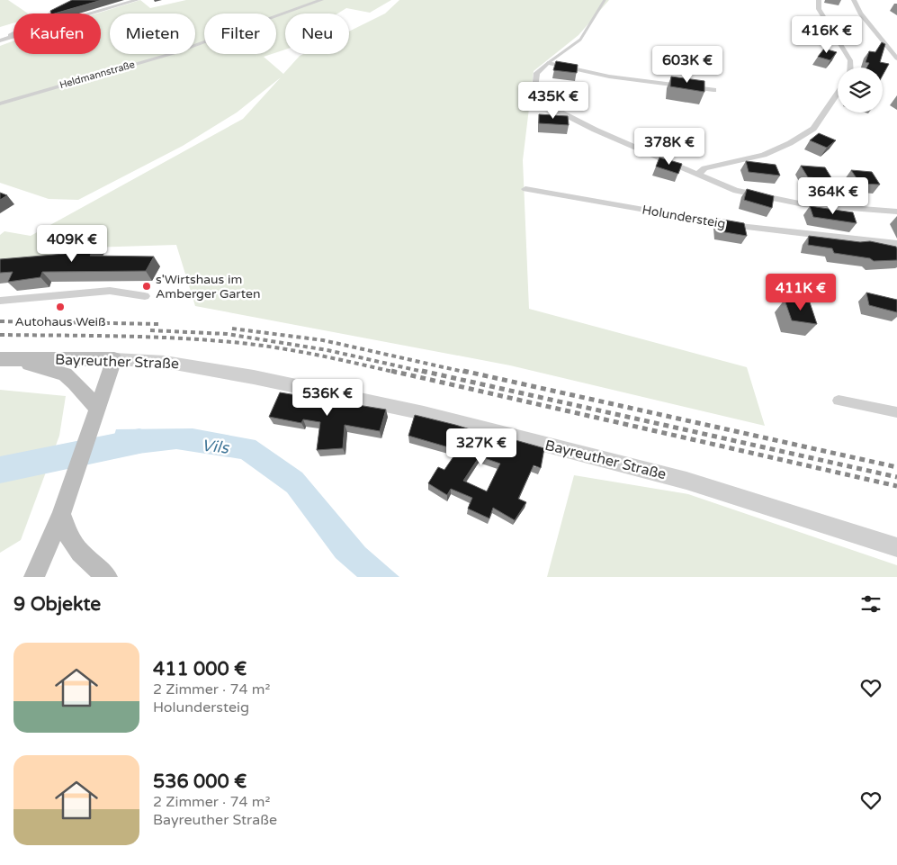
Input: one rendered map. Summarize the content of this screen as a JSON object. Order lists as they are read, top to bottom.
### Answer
{
  "streets": {
    "main road": ["Bayreuther Straße"],
    "street": ["Heldmannstraße", "Holundersteig"]
  },
  "water": ["Vils"],
  "places": ["s'Wirtshaus im Amberger Garten", "Autohaus Weiß"],
  "page": {
    "chip": [
      "Kaufen",
      "Mieten",
      "Filter",
      "Neu"
    ],
    "price": [
      "416K €",
      "603K €",
      "435K €",
      "378K €",
      "364K €",
      "409K €",
      "411K €",
      "536K €",
      "327K €"
    ],
    "heading": "9 Objekte",
    "list": [
      {
        "name": "411 000 €",
        "note": "2 Zimmer · 74 m² · Holundersteig"
      },
      {
        "name": "536 000 €",
        "note": "2 Zimmer · 74 m² · Bayreuther Straße"
      }
    ]
  }
}
